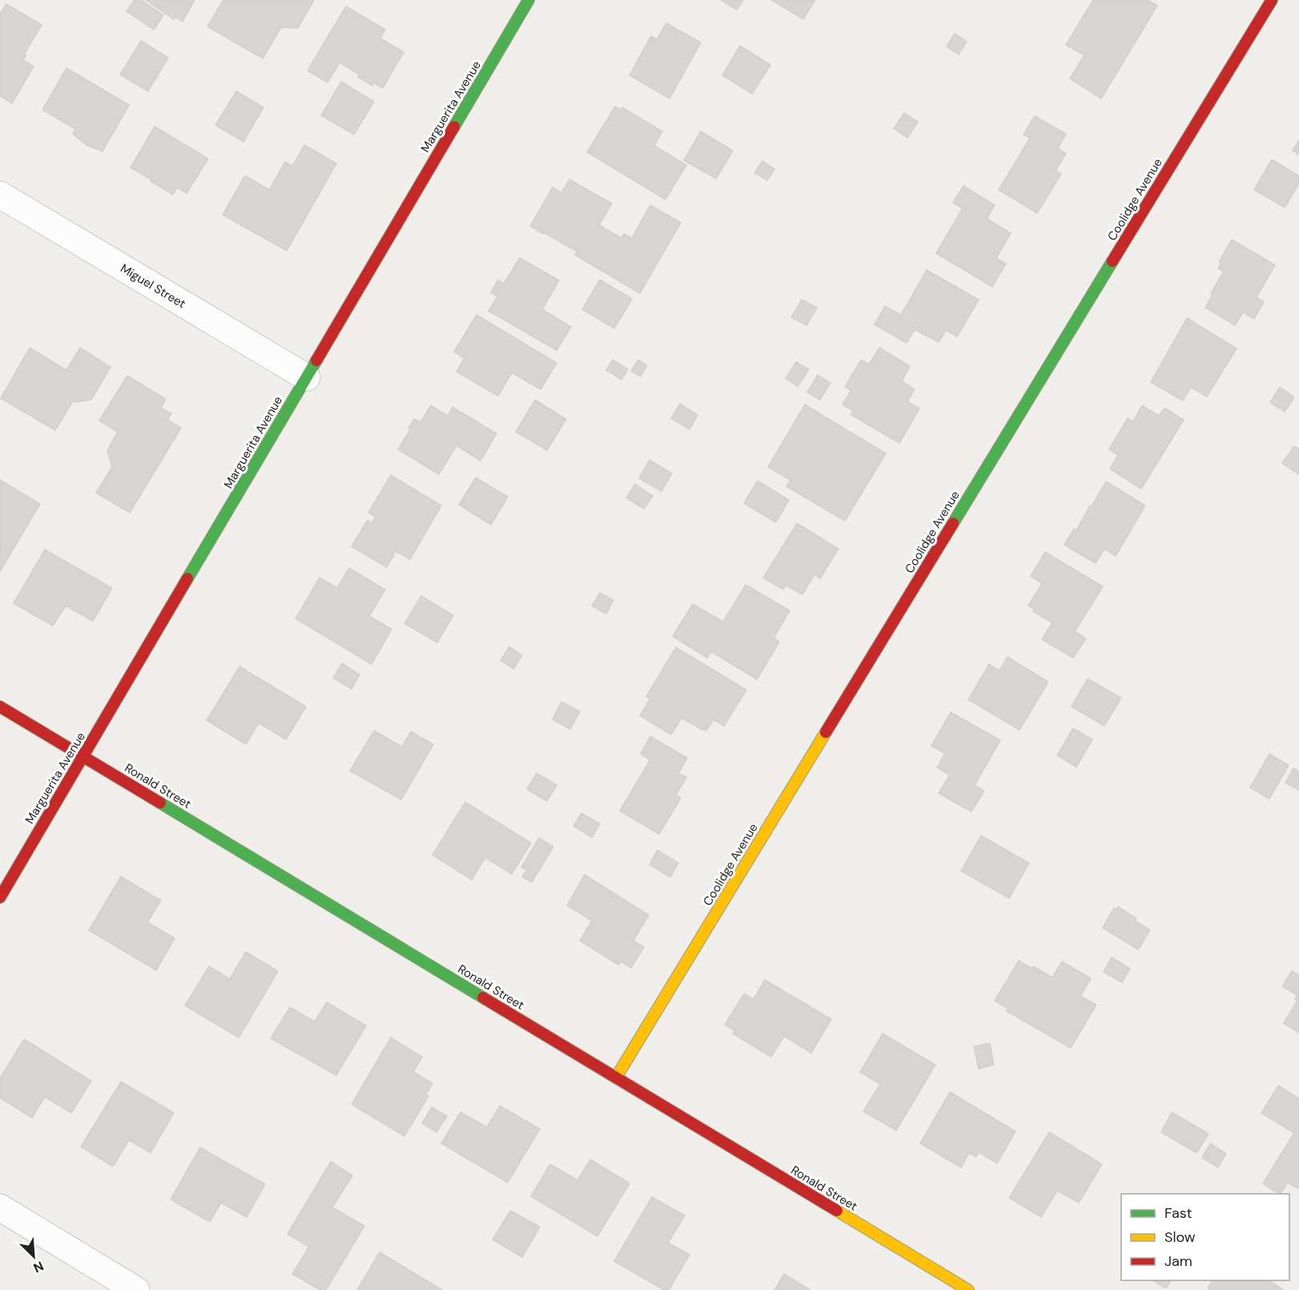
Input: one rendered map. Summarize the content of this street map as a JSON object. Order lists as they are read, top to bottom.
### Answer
{
  "streets": {
    "street": [
      "Marguerita Avenue",
      "Coolidge Avenue",
      "Miguel Street",
      "Ronald Street"
    ]
  },
  "crossings": [
    ["Marguerita Avenue", "Miguel Street"],
    ["Marguerita Avenue", "Ronald Street"],
    ["Coolidge Avenue", "Ronald Street"]
  ],
  "legend": ["Fast", "Slow", "Jam"],
  "north": "bottom right"
}
